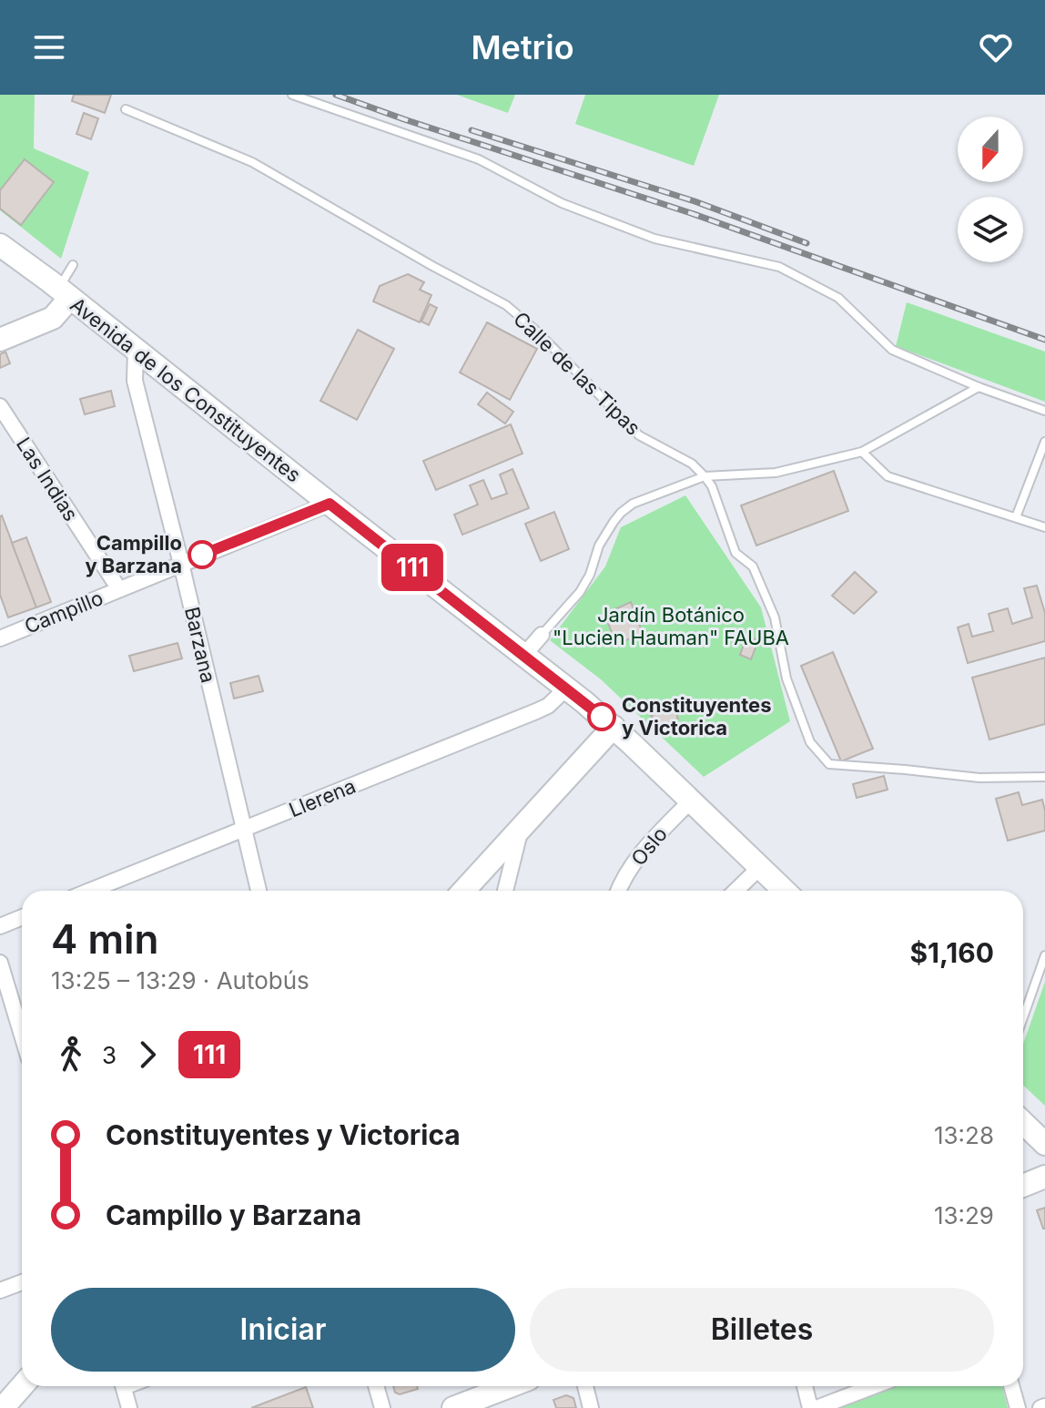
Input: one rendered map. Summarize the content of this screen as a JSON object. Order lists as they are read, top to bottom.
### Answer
{
  "streets": {
    "main road": ["Avenida de los Constituyentes"],
    "street": [
      "Las Indias",
      "Campillo",
      "Barzana",
      "Llerena",
      "Oslo"
    ],
    "lane": ["Calle de las Tipas"]
  },
  "crossings": [
    ["Avenida de los Constituyentes", "Campillo"],
    ["Avenida de los Constituyentes", "Barzana"],
    ["Avenida de los Constituyentes", "Llerena"],
    ["Avenida de los Constituyentes", "Oslo"],
    ["Las Indias", "Campillo"],
    ["Campillo", "Barzana"],
    ["Barzana", "Llerena"]
  ],
  "parks": ["Jardín Botánico \"Lucien Hauman\" FAUBA"],
  "places": ["Campillo y Barzana", "Constituyentes y Victorica"],
  "lines": ["bus line 111"],
  "north": "bottom",
  "page": {
    "header": "Metrio",
    "on_map": "111",
    "heading": ["4 min", "13:25 – 13:29 · Autobús", "$1,160"],
    "legs": ["3", "111"],
    "list": [
      {
        "name": "Constituyentes y Victorica",
        "value": "13:28"
      },
      {
        "name": "Campillo y Barzana",
        "value": "13:29"
      }
    ],
    "buttons": ["Iniciar", "Billetes"]
  }
}
